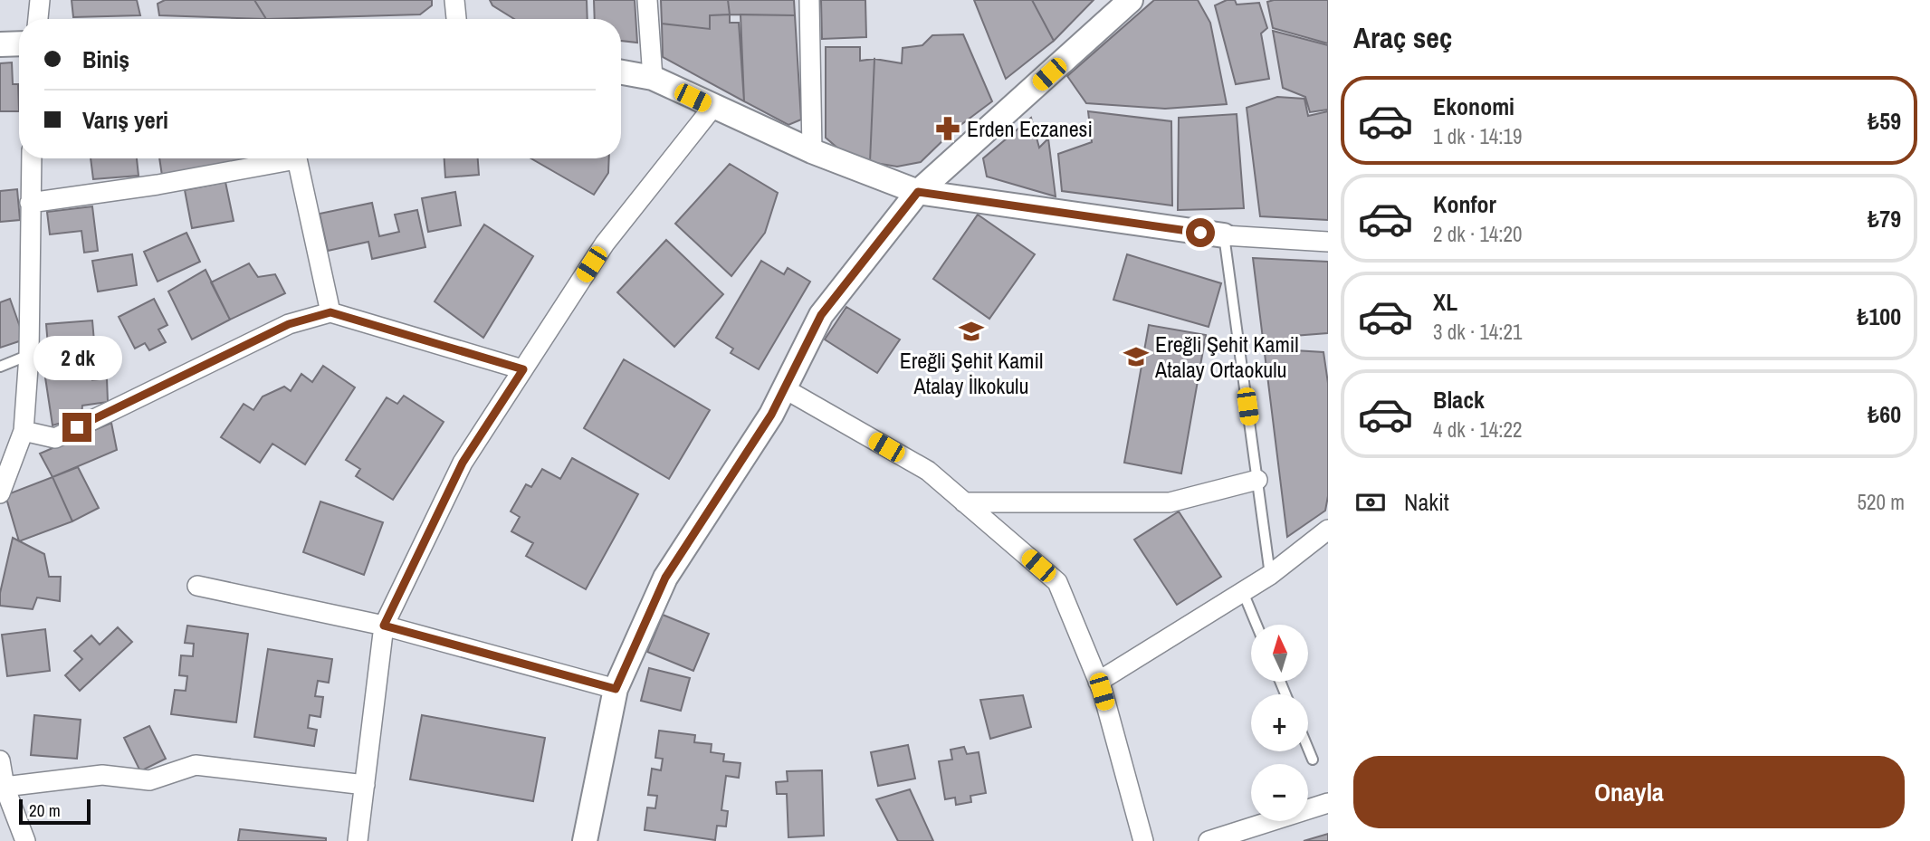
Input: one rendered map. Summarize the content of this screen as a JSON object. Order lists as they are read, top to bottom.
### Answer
{
  "places": {
    "pharmacy": ["Erden Eczanesi"],
    "school or university": ["Ereğli Şehit Kamil Atalay İlkokulu", "Ereğli Şehit Kamil Atalay Ortaokulu"]
  },
  "scale_bar": "20 m",
  "north": "top",
  "page": {
    "heading": "Araç seç",
    "banner": ["Biniş", "Varış yeri"],
    "list": [
      {
        "name": "Ekonomi",
        "note": "1 dk · 14:19",
        "value": "₺59"
      },
      {
        "name": "Konfor",
        "note": "2 dk · 14:20",
        "value": "₺79"
      },
      {
        "name": "XL",
        "note": "3 dk · 14:21",
        "value": "₺100"
      },
      {
        "name": "Black",
        "note": "4 dk · 14:22",
        "value": "₺60"
      }
    ],
    "bubble": "2 dk",
    "pay": ["Nakit", "520 m"],
    "map_buttons": ["+", "−"],
    "buttons": "Onayla",
    "scale": "20 m"
  }
}
